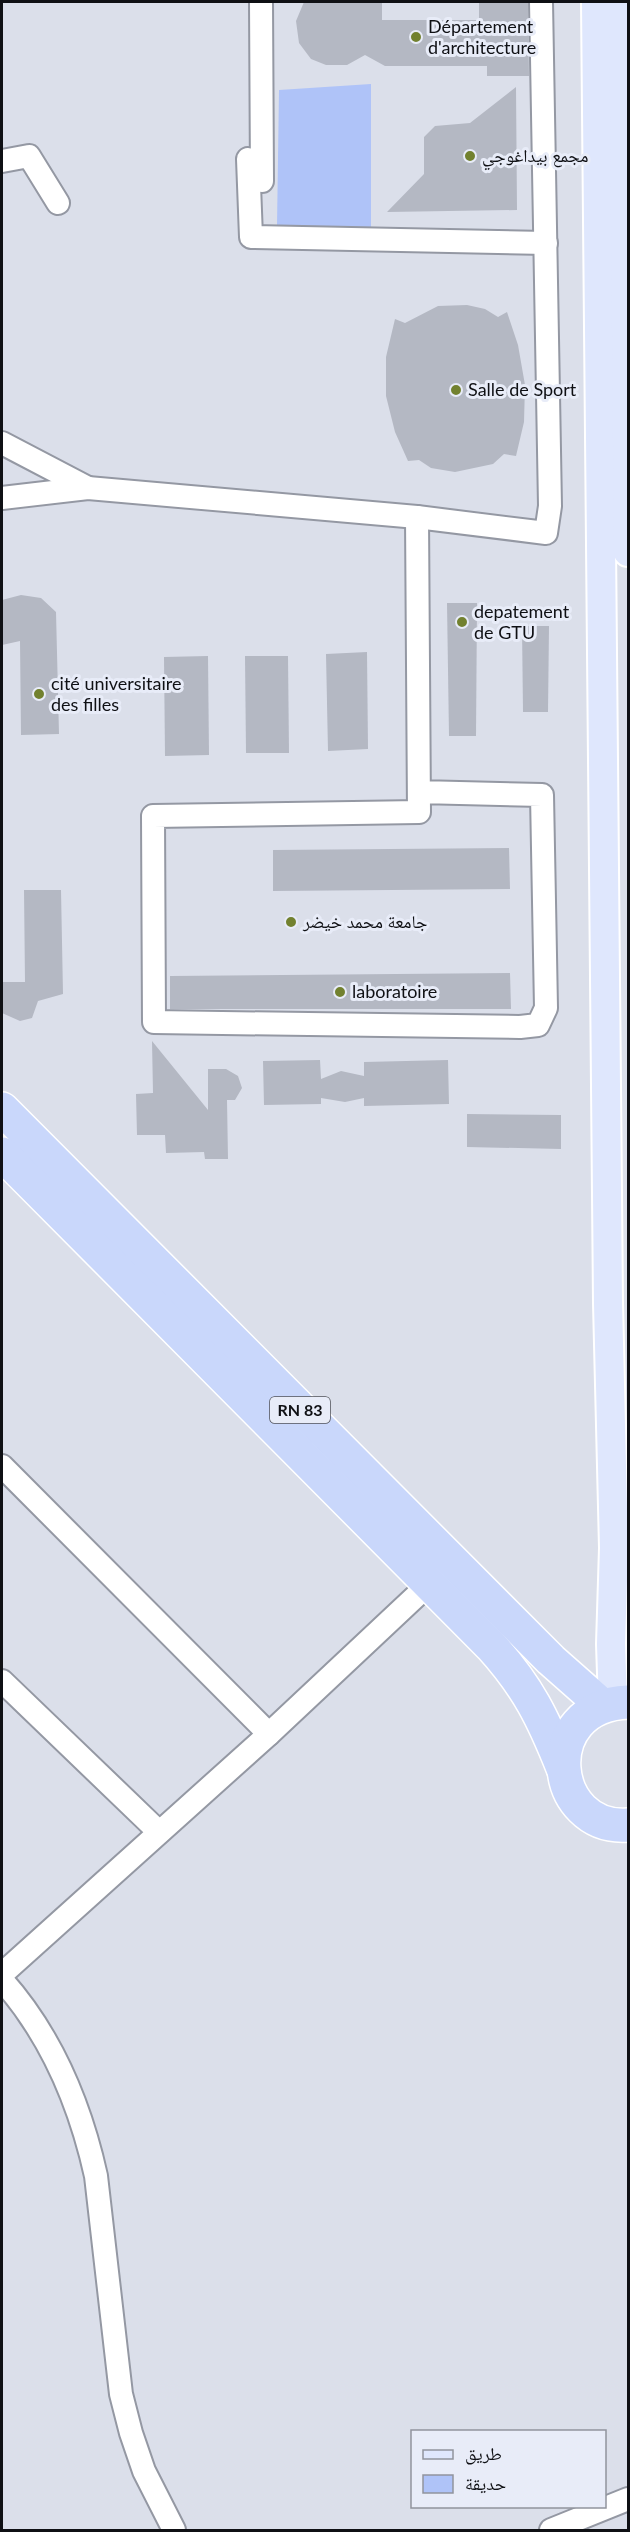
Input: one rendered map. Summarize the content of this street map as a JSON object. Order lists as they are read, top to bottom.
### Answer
{
  "streets": {
    "highway": ["RN 83"]
  },
  "places": [
    "Département d'architecture",
    "مجمع بيداغوجي",
    "Salle de Sport",
    "depatement de GTU",
    "cité universitaire des filles",
    "جامعة محمد خيضر",
    "laboratoire"
  ],
  "legend": ["طريق", "حديقة"]
}
